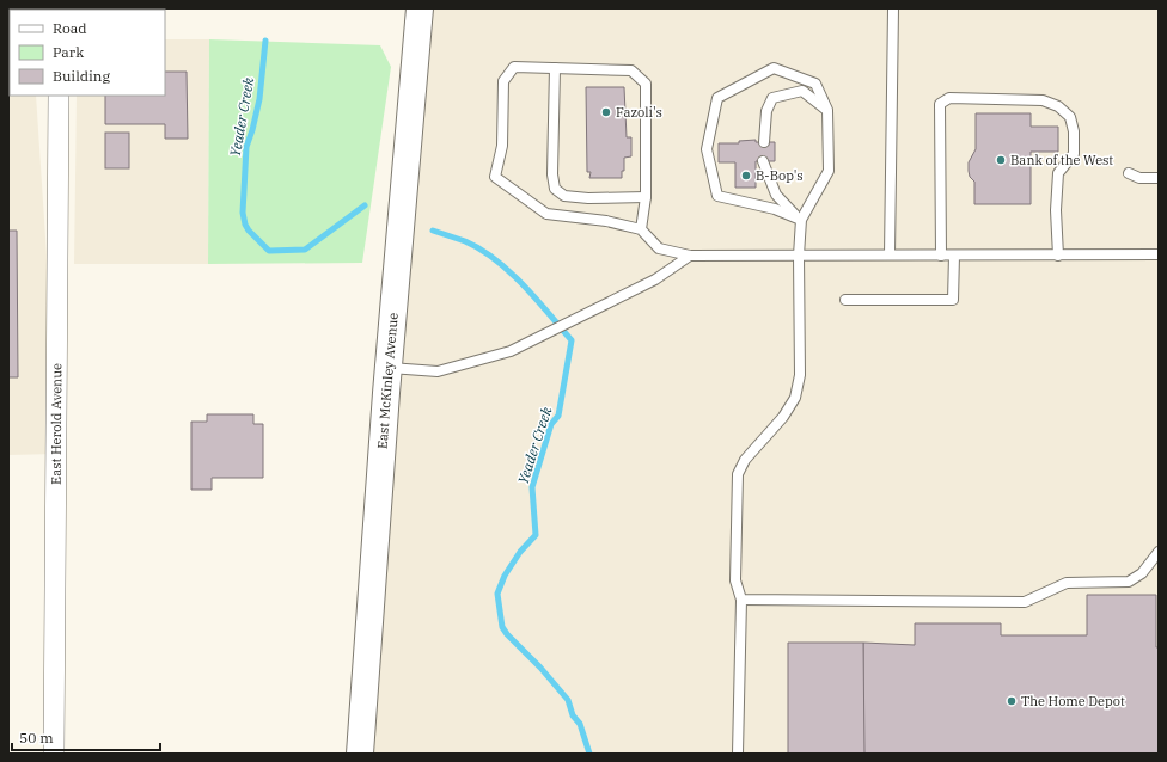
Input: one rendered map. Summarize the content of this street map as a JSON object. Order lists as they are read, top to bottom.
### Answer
{
  "streets": {
    "main road": ["East McKinley Avenue"],
    "street": ["East Herold Avenue"]
  },
  "water": ["Yeader Creek"],
  "places": [
    "Fazoli's",
    "Bank of the West",
    "B-Bop's",
    "The Home Depot"
  ],
  "legend": ["Road", "Park", "Building"],
  "scale_bar": "50 m"
}
